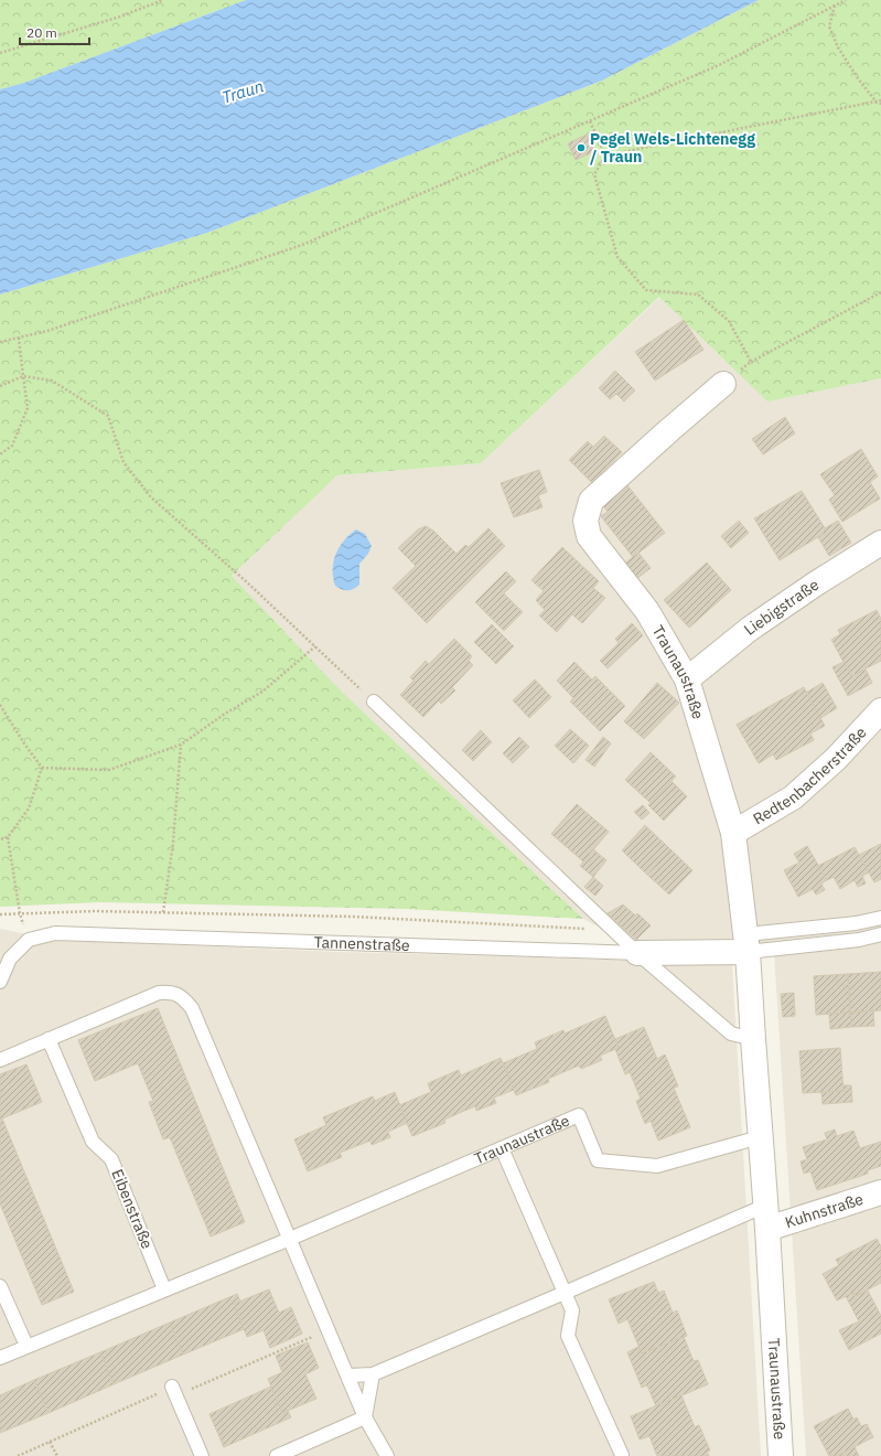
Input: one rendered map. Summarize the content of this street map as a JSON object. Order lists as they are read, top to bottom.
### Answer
{
  "streets": {
    "street": [
      "Liebigstraße",
      "Traunaustraße",
      "Redtenbacherstraße",
      "Tannenstraße",
      "Kuhnstraße"
    ],
    "lane": ["Eibenstraße"]
  },
  "crossings": [
    ["Liebigstraße", "Traunaustraße"],
    ["Traunaustraße", "Redtenbacherstraße"],
    ["Traunaustraße", "Tannenstraße"],
    ["Traunaustraße", "Kuhnstraße"]
  ],
  "water": ["Traun"],
  "places": ["Pegel Wels-Lichtenegg / Traun"],
  "scale_bar": "20 m"
}
